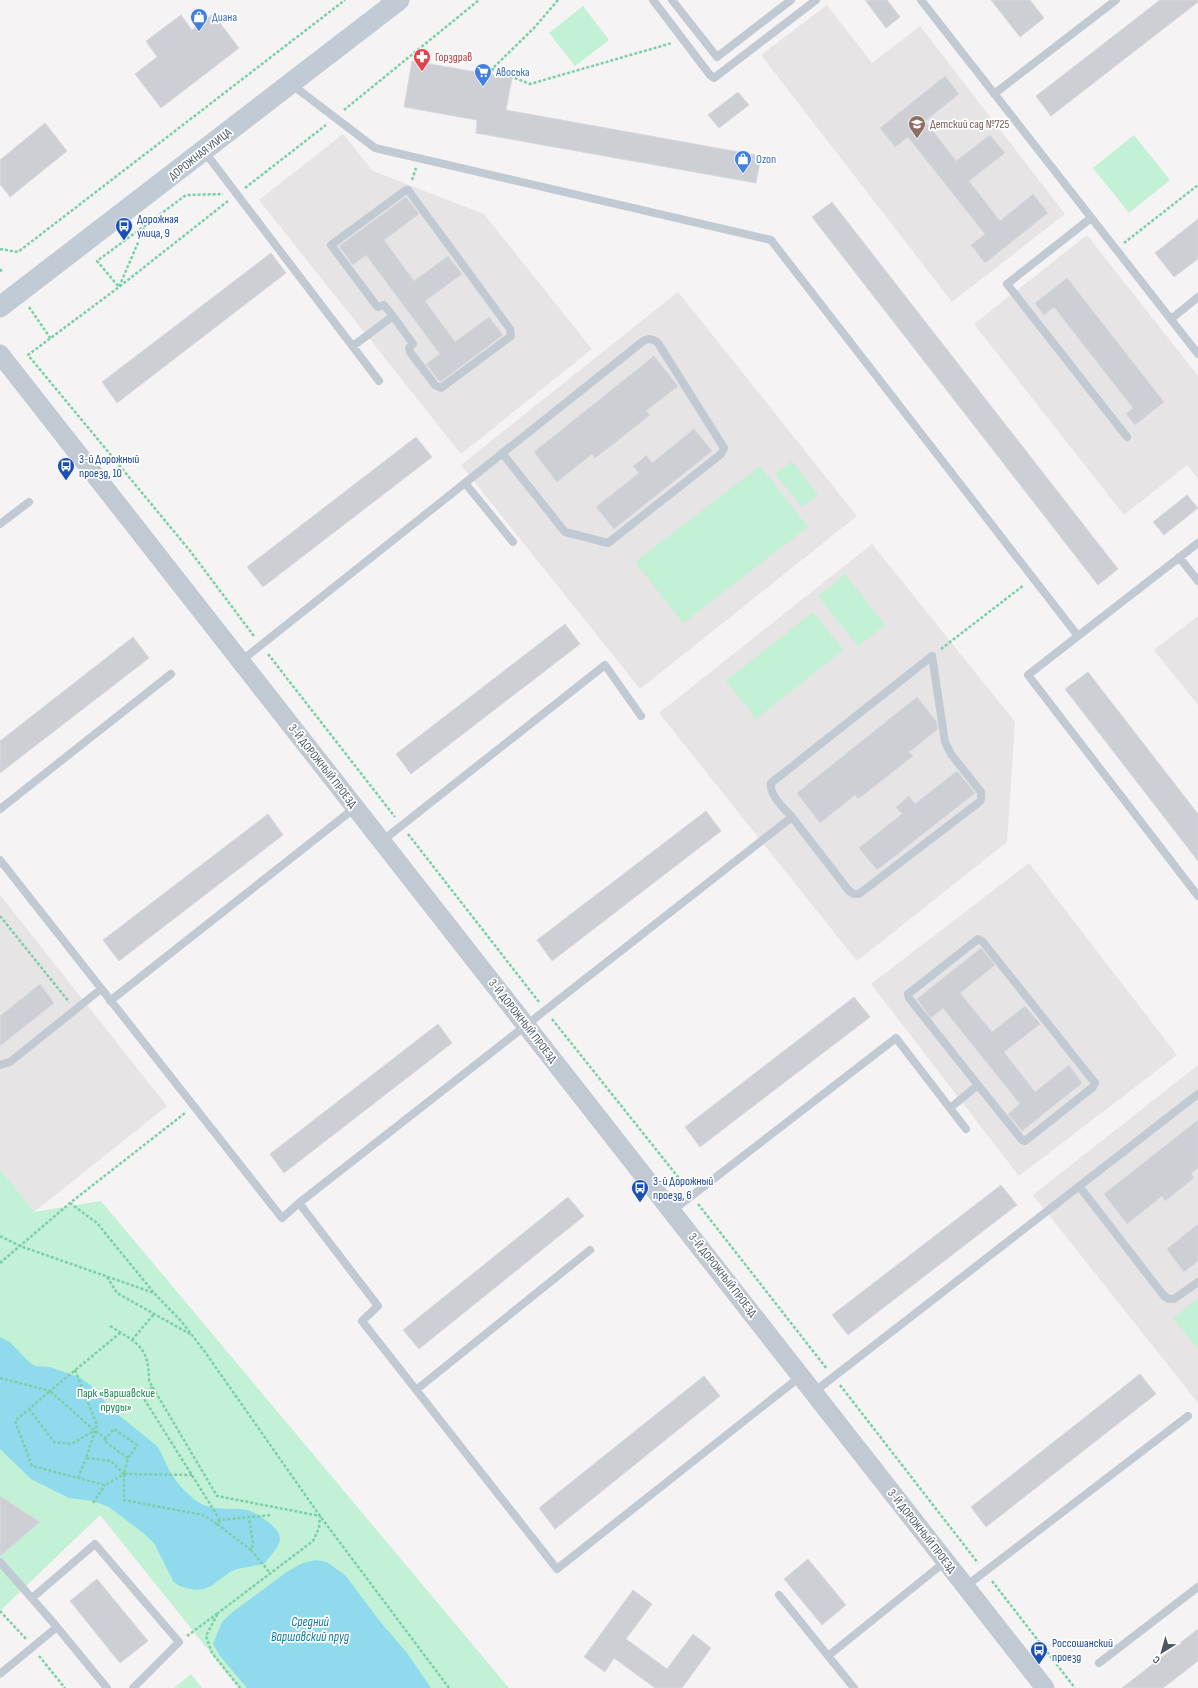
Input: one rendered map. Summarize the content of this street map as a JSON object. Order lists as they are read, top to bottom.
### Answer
{
  "streets": {
    "main road": ["ДОРОЖНАЯ УЛИЦА"],
    "street": ["3-Й ДОРОЖНЫЙ ПРОЕЗД"]
  },
  "water": ["Средний Варшавский пруд"],
  "parks": ["Парк «Варшавские пруды»"],
  "places": {
    "shop": ["Диана", "Ozon"],
    "pharmacy": ["Горздрав"],
    "supermarket": ["Авоська"],
    "school or university": ["Детский сад №725"],
    "bus stop": [
      "Дорожная улица, 9",
      "3-й Дорожный проезд, 10",
      "3-й Дорожный проезд, 6",
      "Россошанский проезд"
    ]
  },
  "north": "bottom left"
}
